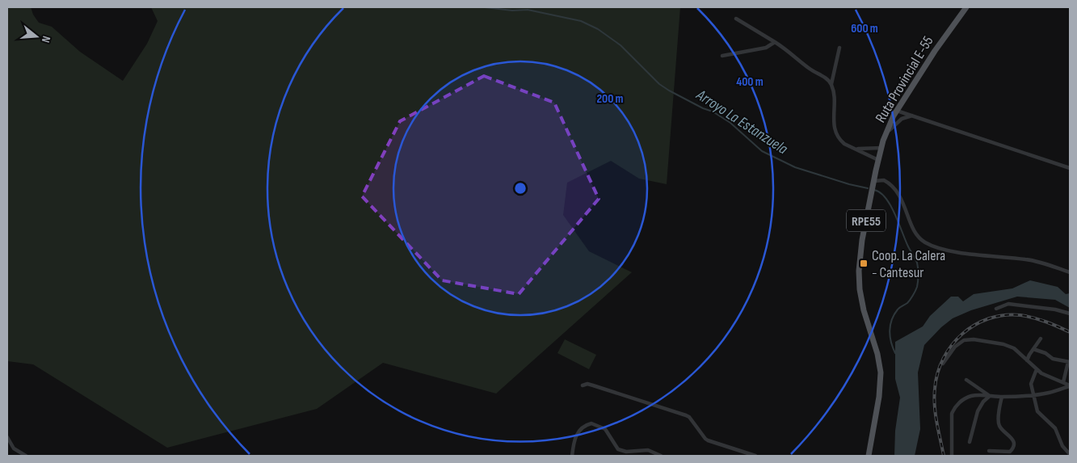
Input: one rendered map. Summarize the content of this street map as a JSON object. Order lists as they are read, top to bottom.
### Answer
{
  "streets": {
    "main road": ["Ruta Provincial E-55", "RPE55"]
  },
  "water": ["Arroyo La Estanzuela"],
  "places": {
    "transit": ["Coop. La Calera - Cantesur"]
  },
  "north": "right",
  "rings": ["600 m", "400 m", "200 m"]
}
